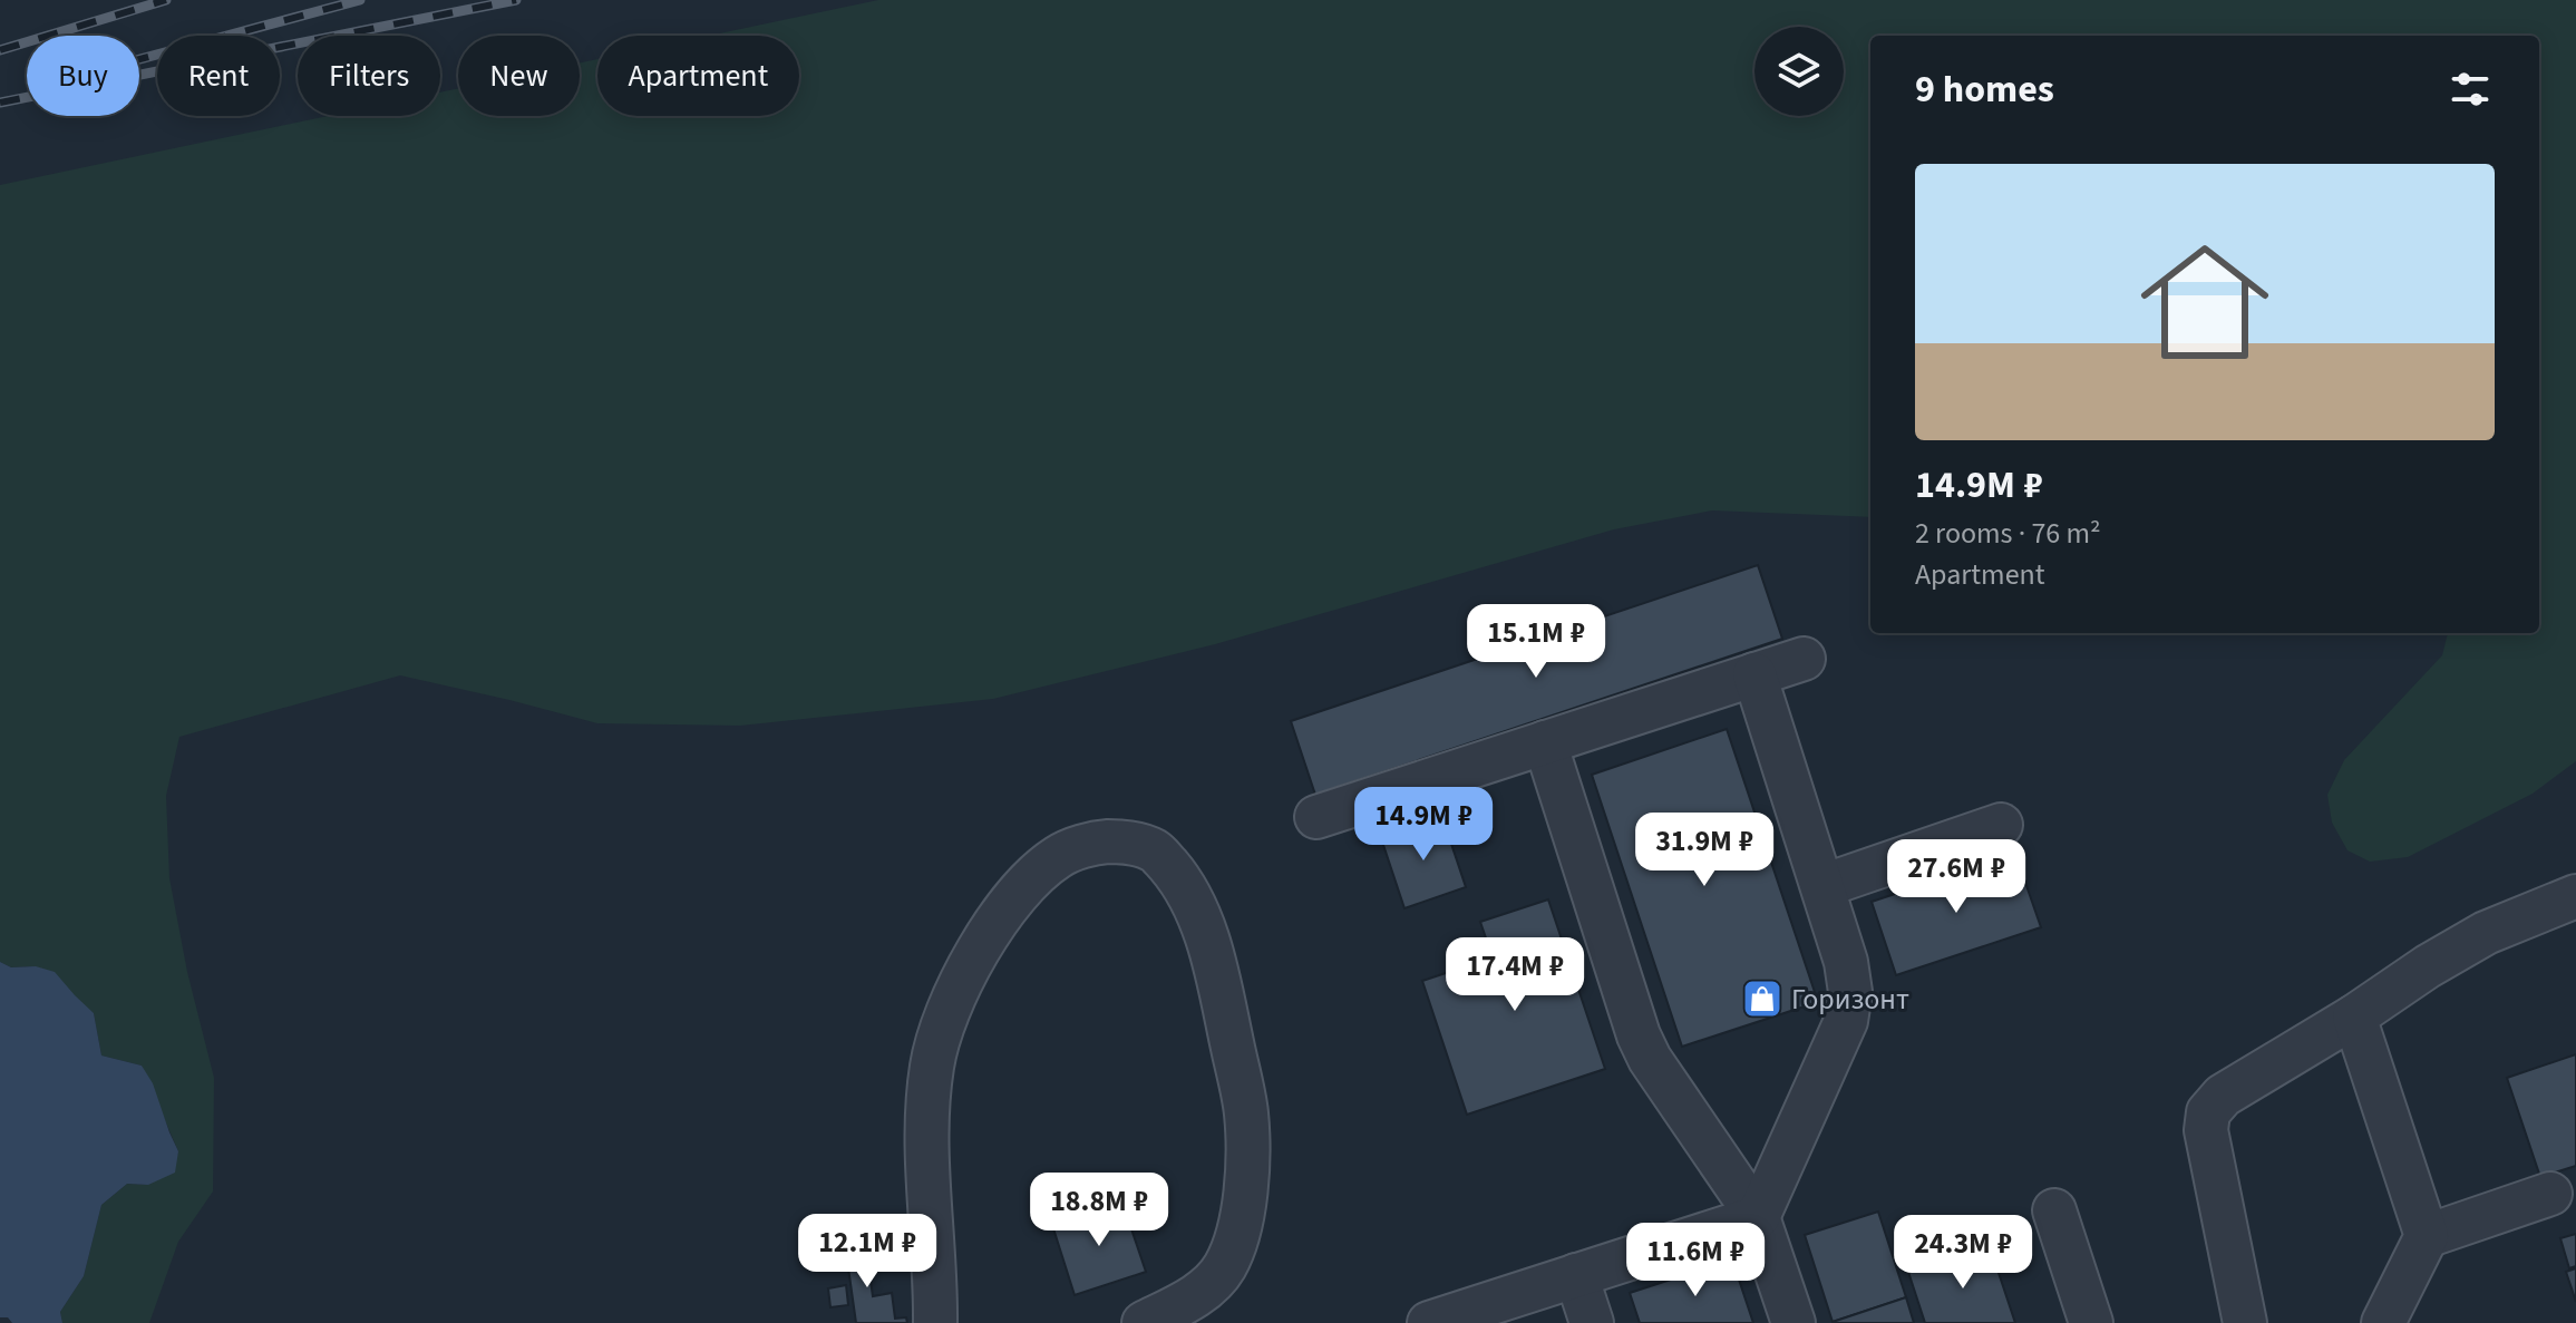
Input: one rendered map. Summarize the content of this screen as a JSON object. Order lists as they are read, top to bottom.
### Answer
{
  "places": {
    "shop": ["Горизонт"]
  },
  "page": {
    "chip": [
      "Buy",
      "Rent",
      "Filters",
      "New",
      "Apartment"
    ],
    "heading": "9 homes",
    "list": [
      {
        "name": "14.9M ₽",
        "note": "2 rooms · 76 m² · Apartment"
      }
    ],
    "price": [
      "15.1M ₽",
      "14.9M ₽",
      "31.9M ₽",
      "27.6M ₽",
      "17.4M ₽",
      "18.8M ₽",
      "12.1M ₽",
      "24.3M ₽",
      "11.6M ₽"
    ]
  }
}
